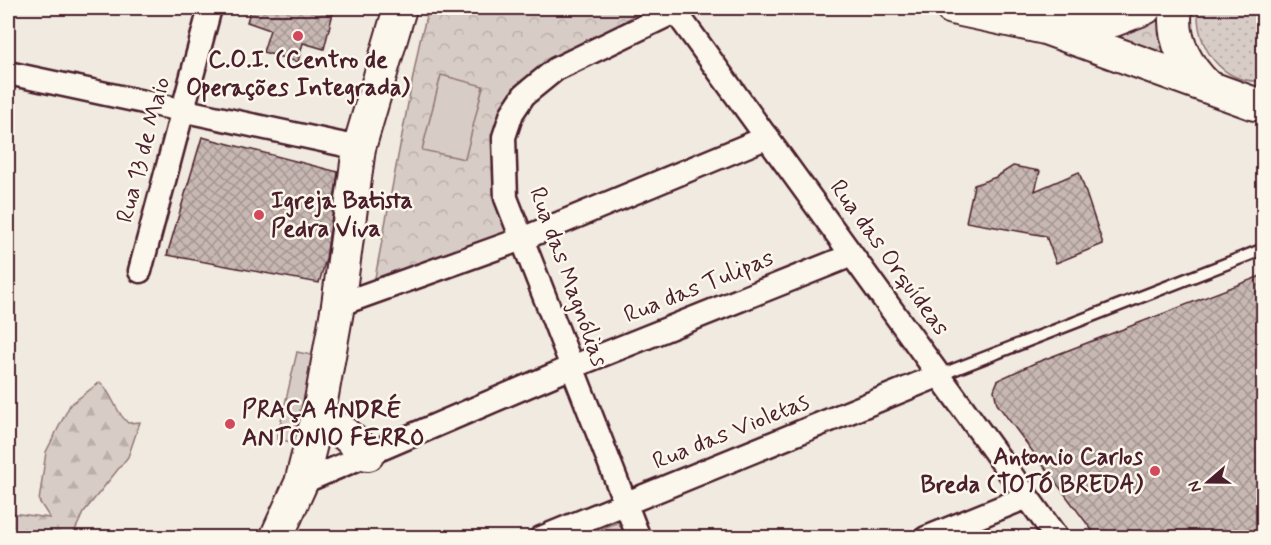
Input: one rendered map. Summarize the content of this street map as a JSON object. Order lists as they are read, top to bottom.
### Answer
{
  "streets": {
    "street": [
      "Rua 13 de Maio",
      "Rua das Orquídeas",
      "Rua das Magnólias",
      "Rua das Tulipas",
      "Rua das Violetas"
    ]
  },
  "crossings": [
    ["Rua das Orquídeas", "Rua das Magnólias"],
    ["Rua das Orquídeas", "Rua das Tulipas"],
    ["Rua das Orquídeas", "Rua das Violetas"],
    ["Rua das Magnólias", "Rua das Tulipas"],
    ["Rua das Magnólias", "Rua das Violetas"]
  ],
  "places": [
    "C.O.I. (Centro de Operações Integrada)",
    "Igreja Batista Pedra Viva",
    "PRAÇA ANDRÉ ANTONIO FERRO",
    "Antonio Carlos Breda (TOTÓ BREDA)"
  ],
  "north": "left"
}
